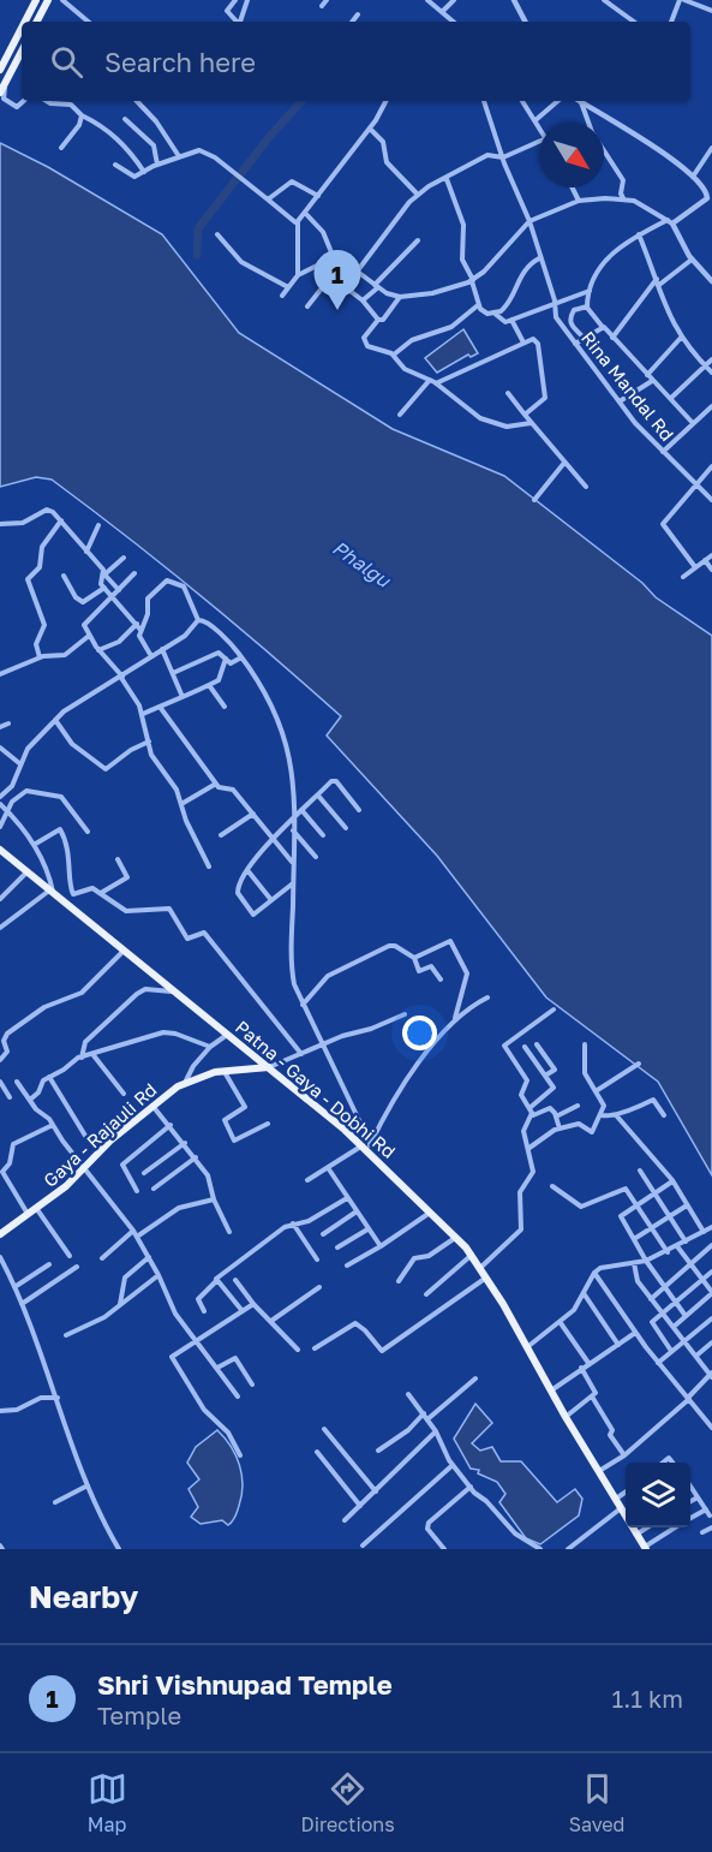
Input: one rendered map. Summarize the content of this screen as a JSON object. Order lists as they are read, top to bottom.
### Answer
{
  "streets": {
    "main road": ["Patna - Gaya - Dobhi Rd", "Gaya - Rajauli Rd"],
    "street": ["Rina Mandal Rd"]
  },
  "crossings": [
    ["Patna - Gaya - Dobhi Rd", "Gaya - Rajauli Rd"]
  ],
  "water": ["Phalgu"],
  "north": "bottom right",
  "page": {
    "search": "Search here",
    "pins": "1",
    "heading": "Nearby",
    "list": [
      {
        "mark": "1",
        "name": "Shri Vishnupad Temple",
        "note": "Temple",
        "value": "1.1 km"
      }
    ],
    "nav": ["Map", "Directions", "Saved"]
  }
}
